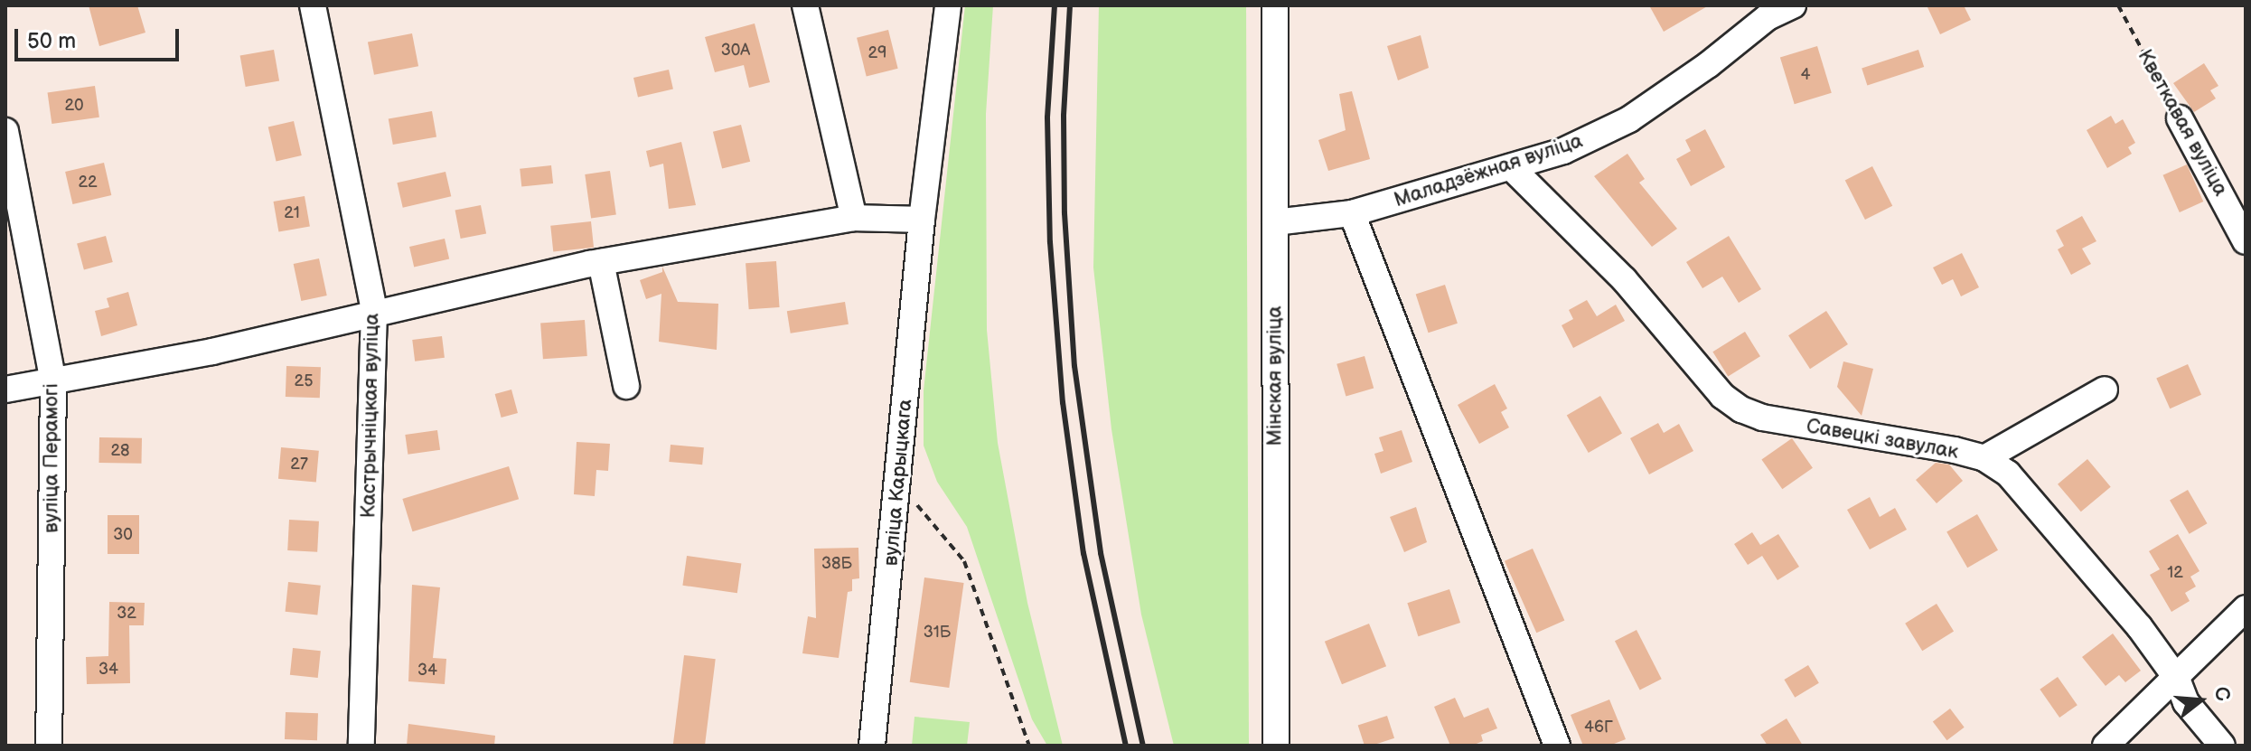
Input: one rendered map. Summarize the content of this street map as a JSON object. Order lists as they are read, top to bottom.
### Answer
{
  "streets": {
    "street": [
      "Кветкавая вуліца",
      "Маладзёжная вуліца",
      "Мінская вуліца",
      "Кастрычніцкая вуліца",
      "Савецкі завулак",
      "вуліца Перамогі",
      "вуліца Карыцкага"
    ]
  },
  "crossings": [
    ["Маладзёжная вуліца", "Мінская вуліца"],
    ["Маладзёжная вуліца", "Савецкі завулак"]
  ],
  "house_numbers": [
    "30А",
    "29",
    "4",
    "20",
    "22",
    "21",
    "25",
    "28",
    "27",
    "30",
    "38Б",
    "12",
    "32",
    "31Б",
    "34",
    "34",
    "46Г"
  ],
  "scale_bar": "50 m",
  "north": "right"
}
